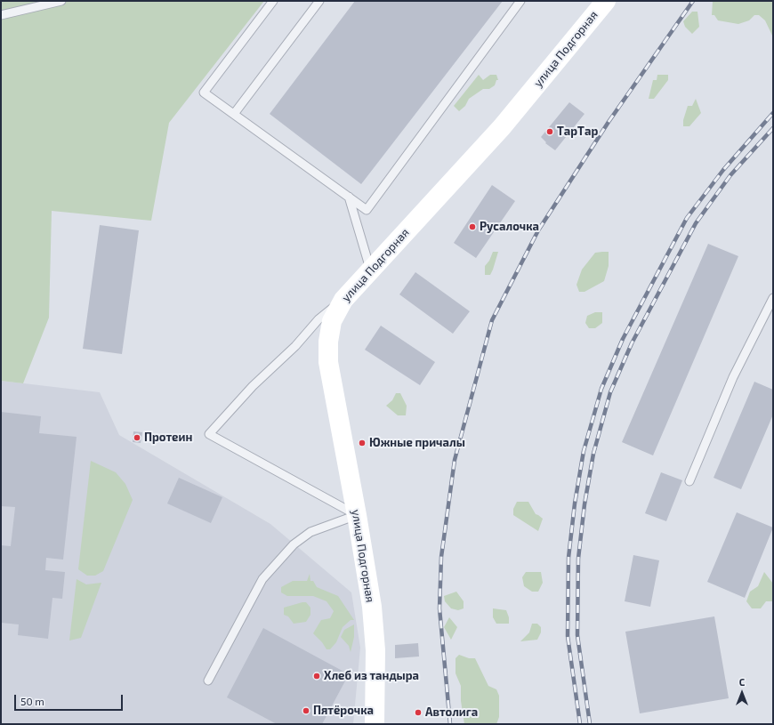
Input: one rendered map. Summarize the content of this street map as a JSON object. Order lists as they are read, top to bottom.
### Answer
{
  "streets": {
    "main road": ["улица Подгорная"]
  },
  "places": [
    "ТарТар",
    "Русалочка",
    "Протеин",
    "Южные причалы",
    "Хлеб из тандыра",
    "Пятёрочка",
    "Автолига"
  ],
  "scale_bar": "50 m",
  "north": "top"
}
